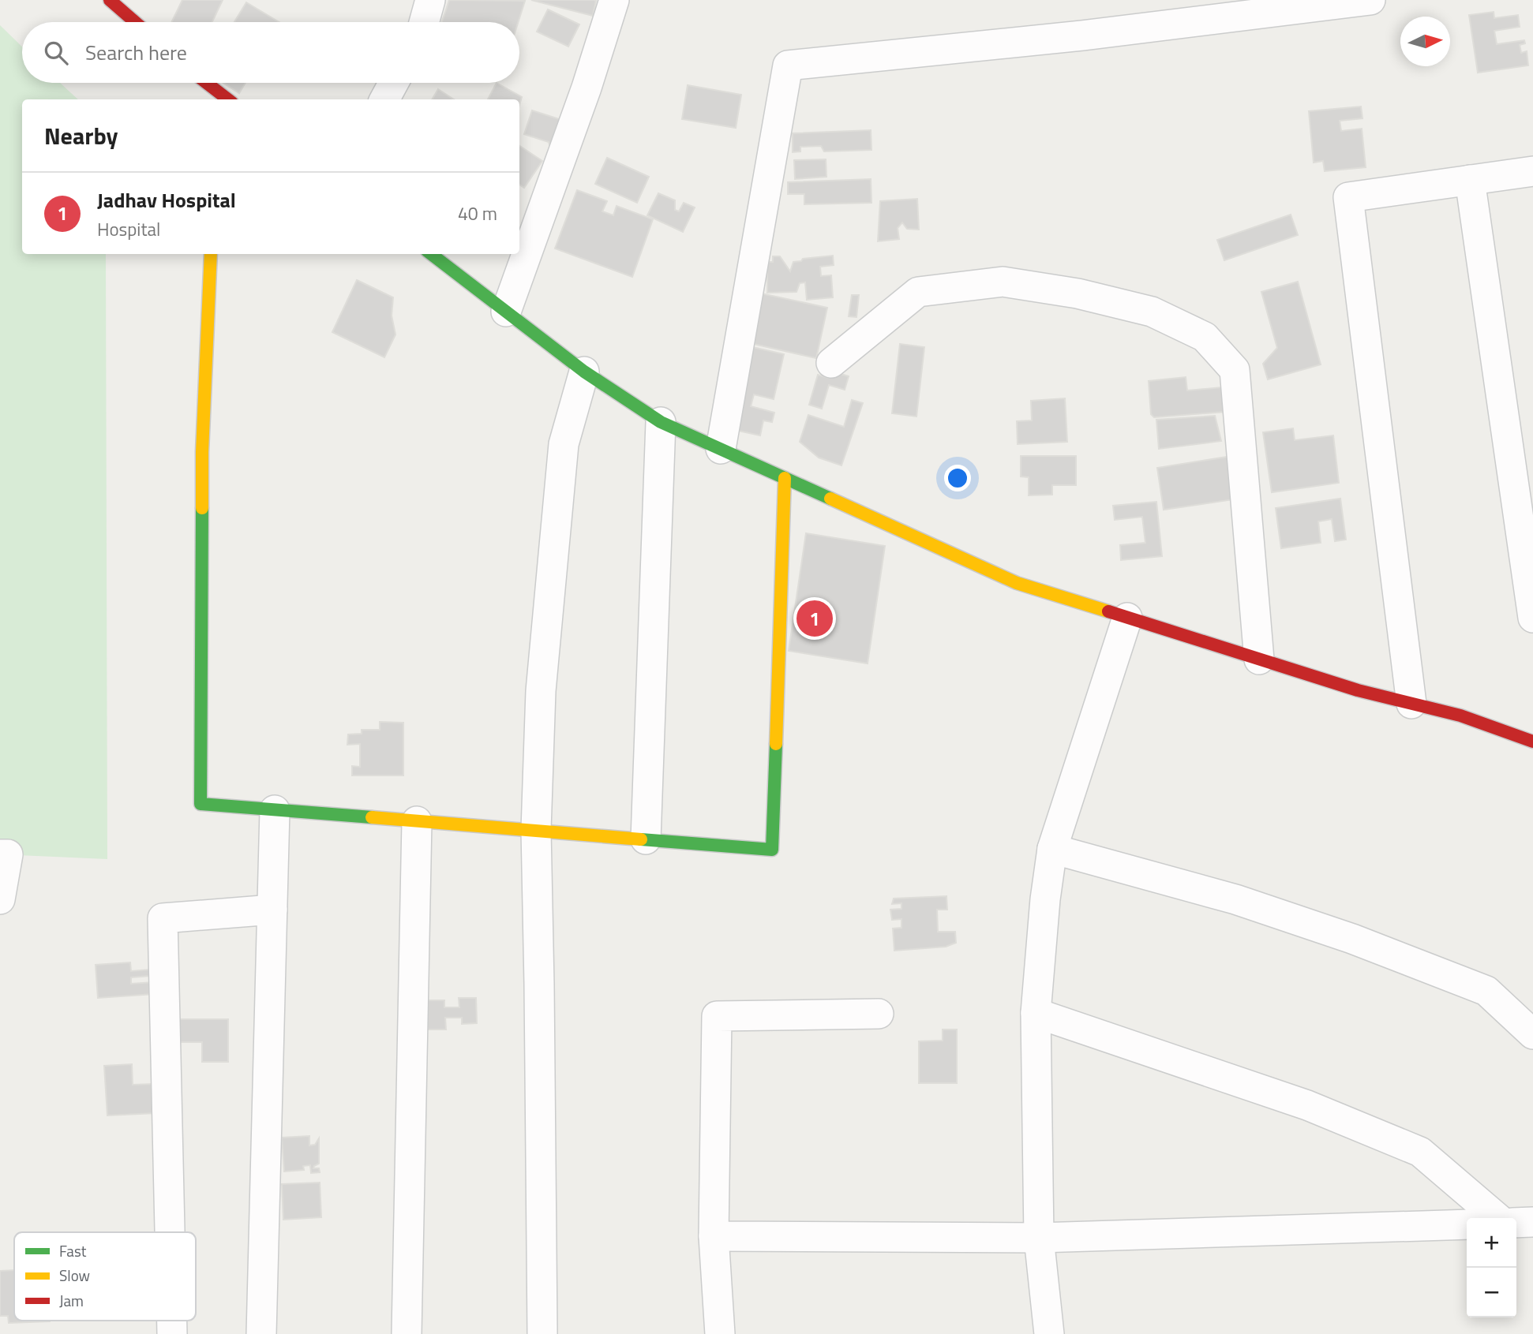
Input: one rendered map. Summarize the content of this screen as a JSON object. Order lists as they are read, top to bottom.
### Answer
{
  "legend": ["Fast", "Slow", "Jam"],
  "north": "right",
  "page": {
    "search": "Search here",
    "heading": "Nearby",
    "list": [
      {
        "mark": "1",
        "name": "Jadhav Hospital",
        "note": "Hospital",
        "value": "40 m"
      }
    ],
    "pins": "1",
    "map_buttons": ["+", "−"]
  }
}
